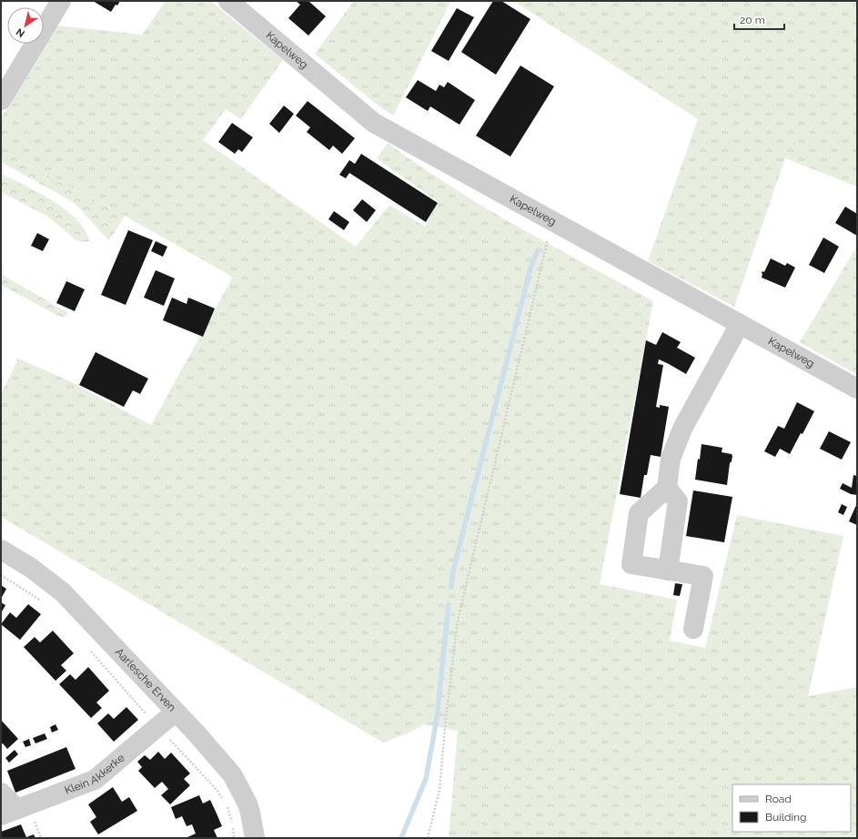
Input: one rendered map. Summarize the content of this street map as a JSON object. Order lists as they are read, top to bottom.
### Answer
{
  "streets": {
    "street": ["Kapelweg", "Aarlesche Erven", "Klein Akkerke"]
  },
  "crossings": [
    ["Aarlesche Erven", "Klein Akkerke"]
  ],
  "legend": ["Road", "Building"],
  "scale_bar": "20 m",
  "north": "bottom left"
}
